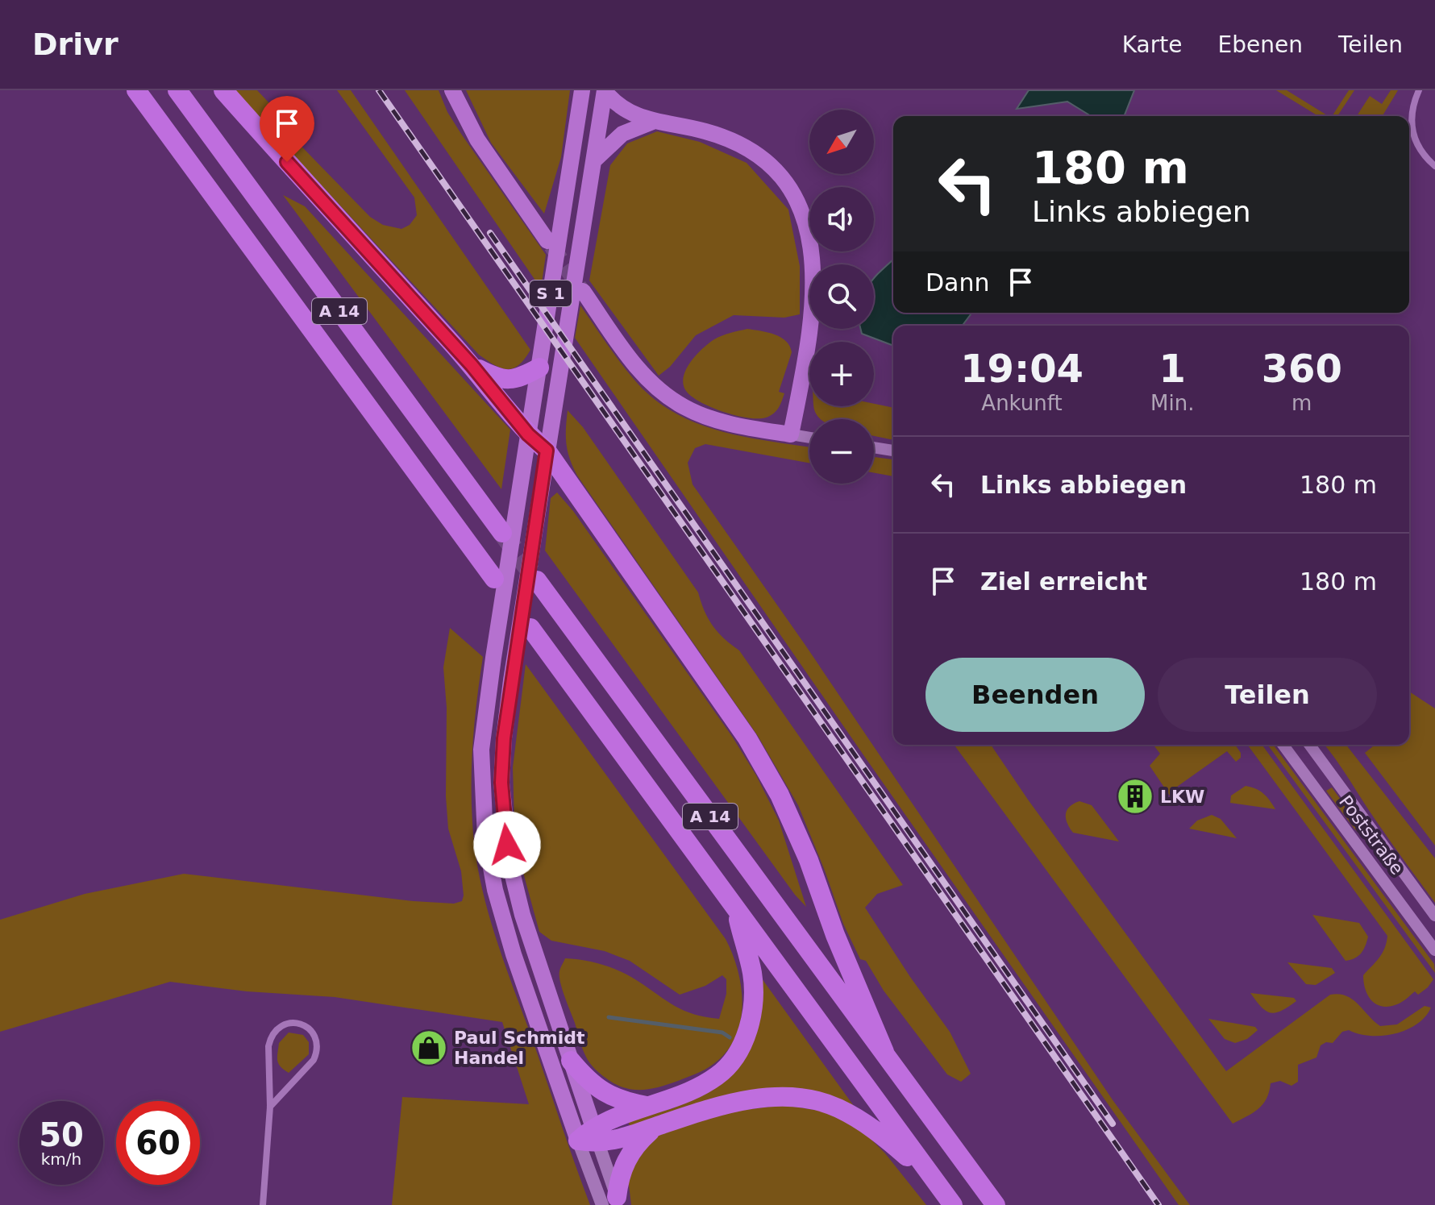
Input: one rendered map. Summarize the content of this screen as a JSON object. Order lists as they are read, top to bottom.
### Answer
{
  "streets": {
    "highway": ["A 14"],
    "main road": ["S 1"],
    "street": ["Poststraße"]
  },
  "places": {
    "building": ["LKW"],
    "shop": ["Paul Schmidt Handel"]
  },
  "north": "bottom left",
  "page": {
    "header": "Drivr",
    "nav": ["Karte", "Ebenen", "Teilen"],
    "map_buttons": ["+", "−"],
    "turn": ["180 m", "Links abbiegen"],
    "then": "Dann",
    "eta": [
      "19:04",
      "Ankunft",
      "1",
      "Min.",
      "360",
      "m"
    ],
    "list": [
      {
        "name": "Links abbiegen",
        "value": "180 m"
      },
      {
        "name": "Ziel erreicht",
        "value": "180 m"
      }
    ],
    "buttons": ["Beenden", "Teilen"],
    "speed": "50 km/h",
    "limit": "60"
  }
}
